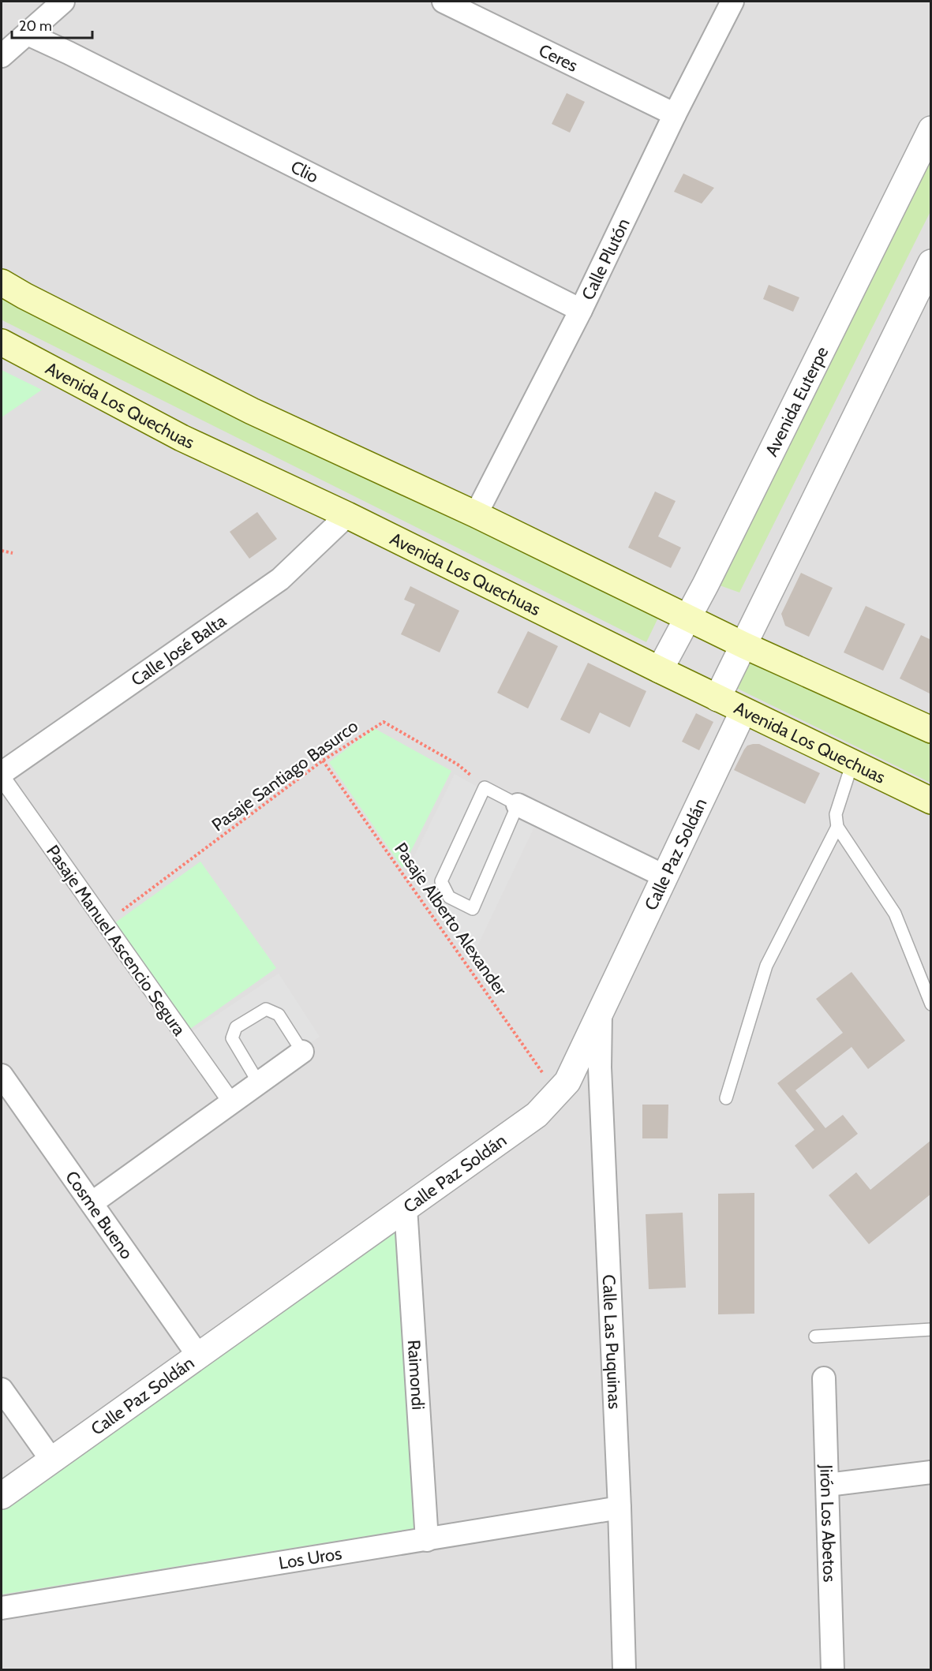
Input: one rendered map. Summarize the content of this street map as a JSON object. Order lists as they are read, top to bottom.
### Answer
{
  "streets": {
    "main road": ["Avenida Los Quechuas"],
    "street": [
      "Ceres",
      "Clio",
      "Calle Plutón",
      "Avenida Euterpe",
      "Calle José Balta",
      "Calle Paz Soldán",
      "Pasaje Manuel Ascencio Segura",
      "Cosme Bueno",
      "Calle Las Puquinas",
      "Raimondi",
      "Jirón Los Abetos",
      "Los Uros"
    ],
    "path": ["Pasaje Santiago Basurco", "Pasaje Alberto Alexander"]
  },
  "crossings": [
    ["Ceres", "Calle Plutón"],
    ["Clio", "Calle Plutón"],
    ["Avenida Euterpe", "Avenida Los Quechuas"],
    ["Avenida Los Quechuas", "Calle José Balta"],
    ["Avenida Los Quechuas", "Calle Paz Soldán"],
    ["Pasaje Santiago Basurco", "Pasaje Alberto Alexander"],
    ["Pasaje Santiago Basurco", "Pasaje Manuel Ascencio Segura"],
    ["Calle Paz Soldán", "Pasaje Alberto Alexander"],
    ["Calle Paz Soldán", "Cosme Bueno"],
    ["Calle Paz Soldán", "Calle Las Puquinas"],
    ["Calle Paz Soldán", "Raimondi"],
    ["Calle Las Puquinas", "Los Uros"],
    ["Raimondi", "Los Uros"]
  ],
  "scale_bar": "20 m"
}
